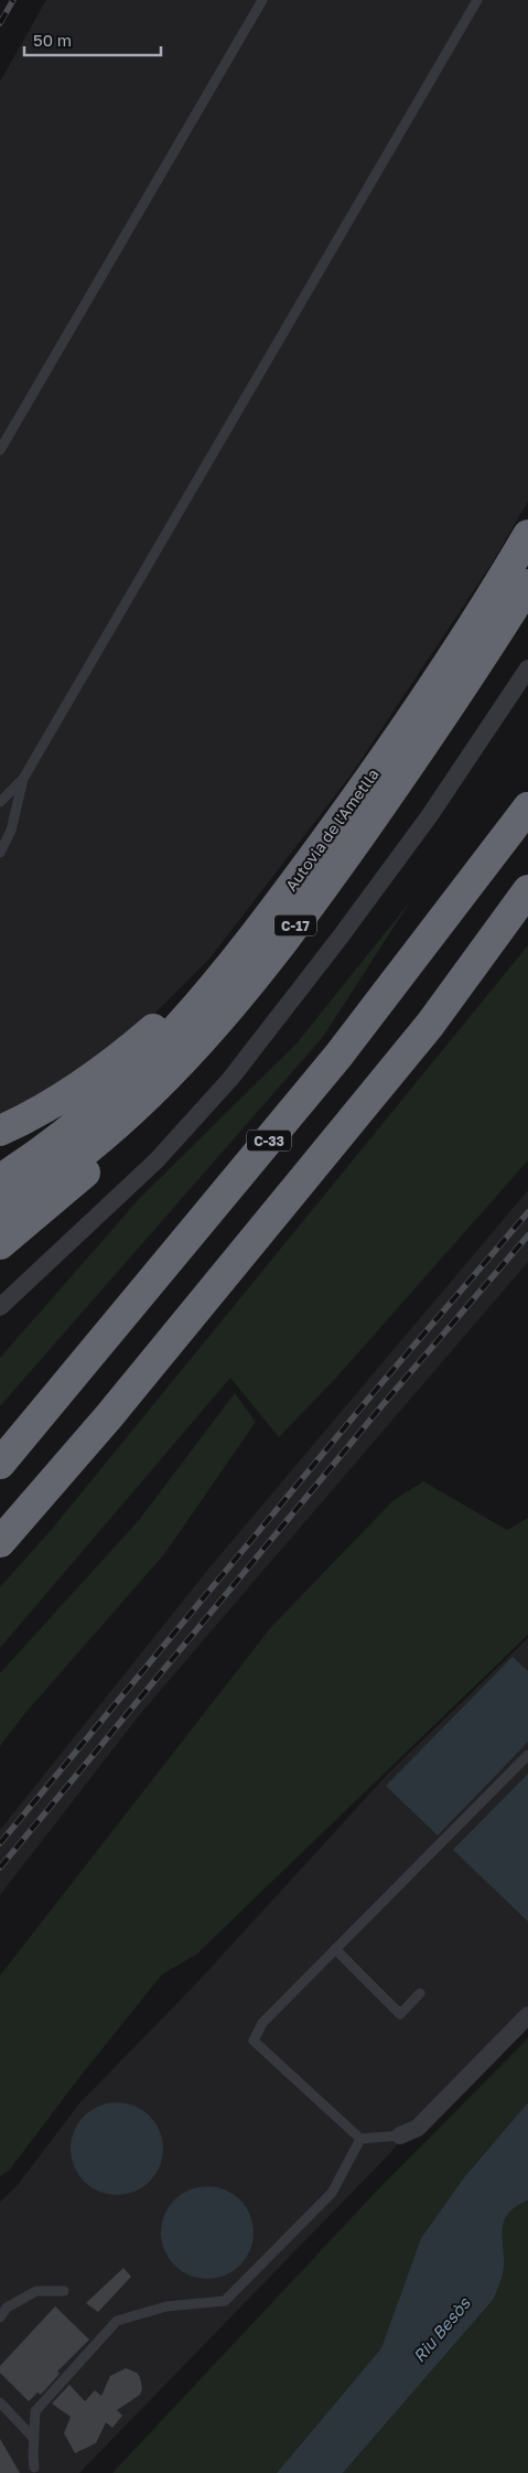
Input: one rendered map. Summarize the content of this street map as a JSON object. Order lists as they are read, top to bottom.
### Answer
{
  "streets": {
    "highway": ["Autovia de l'Ametlla", "C-17", "C-33"]
  },
  "water": ["Riu Besòs"],
  "scale_bar": "50 m"
}
